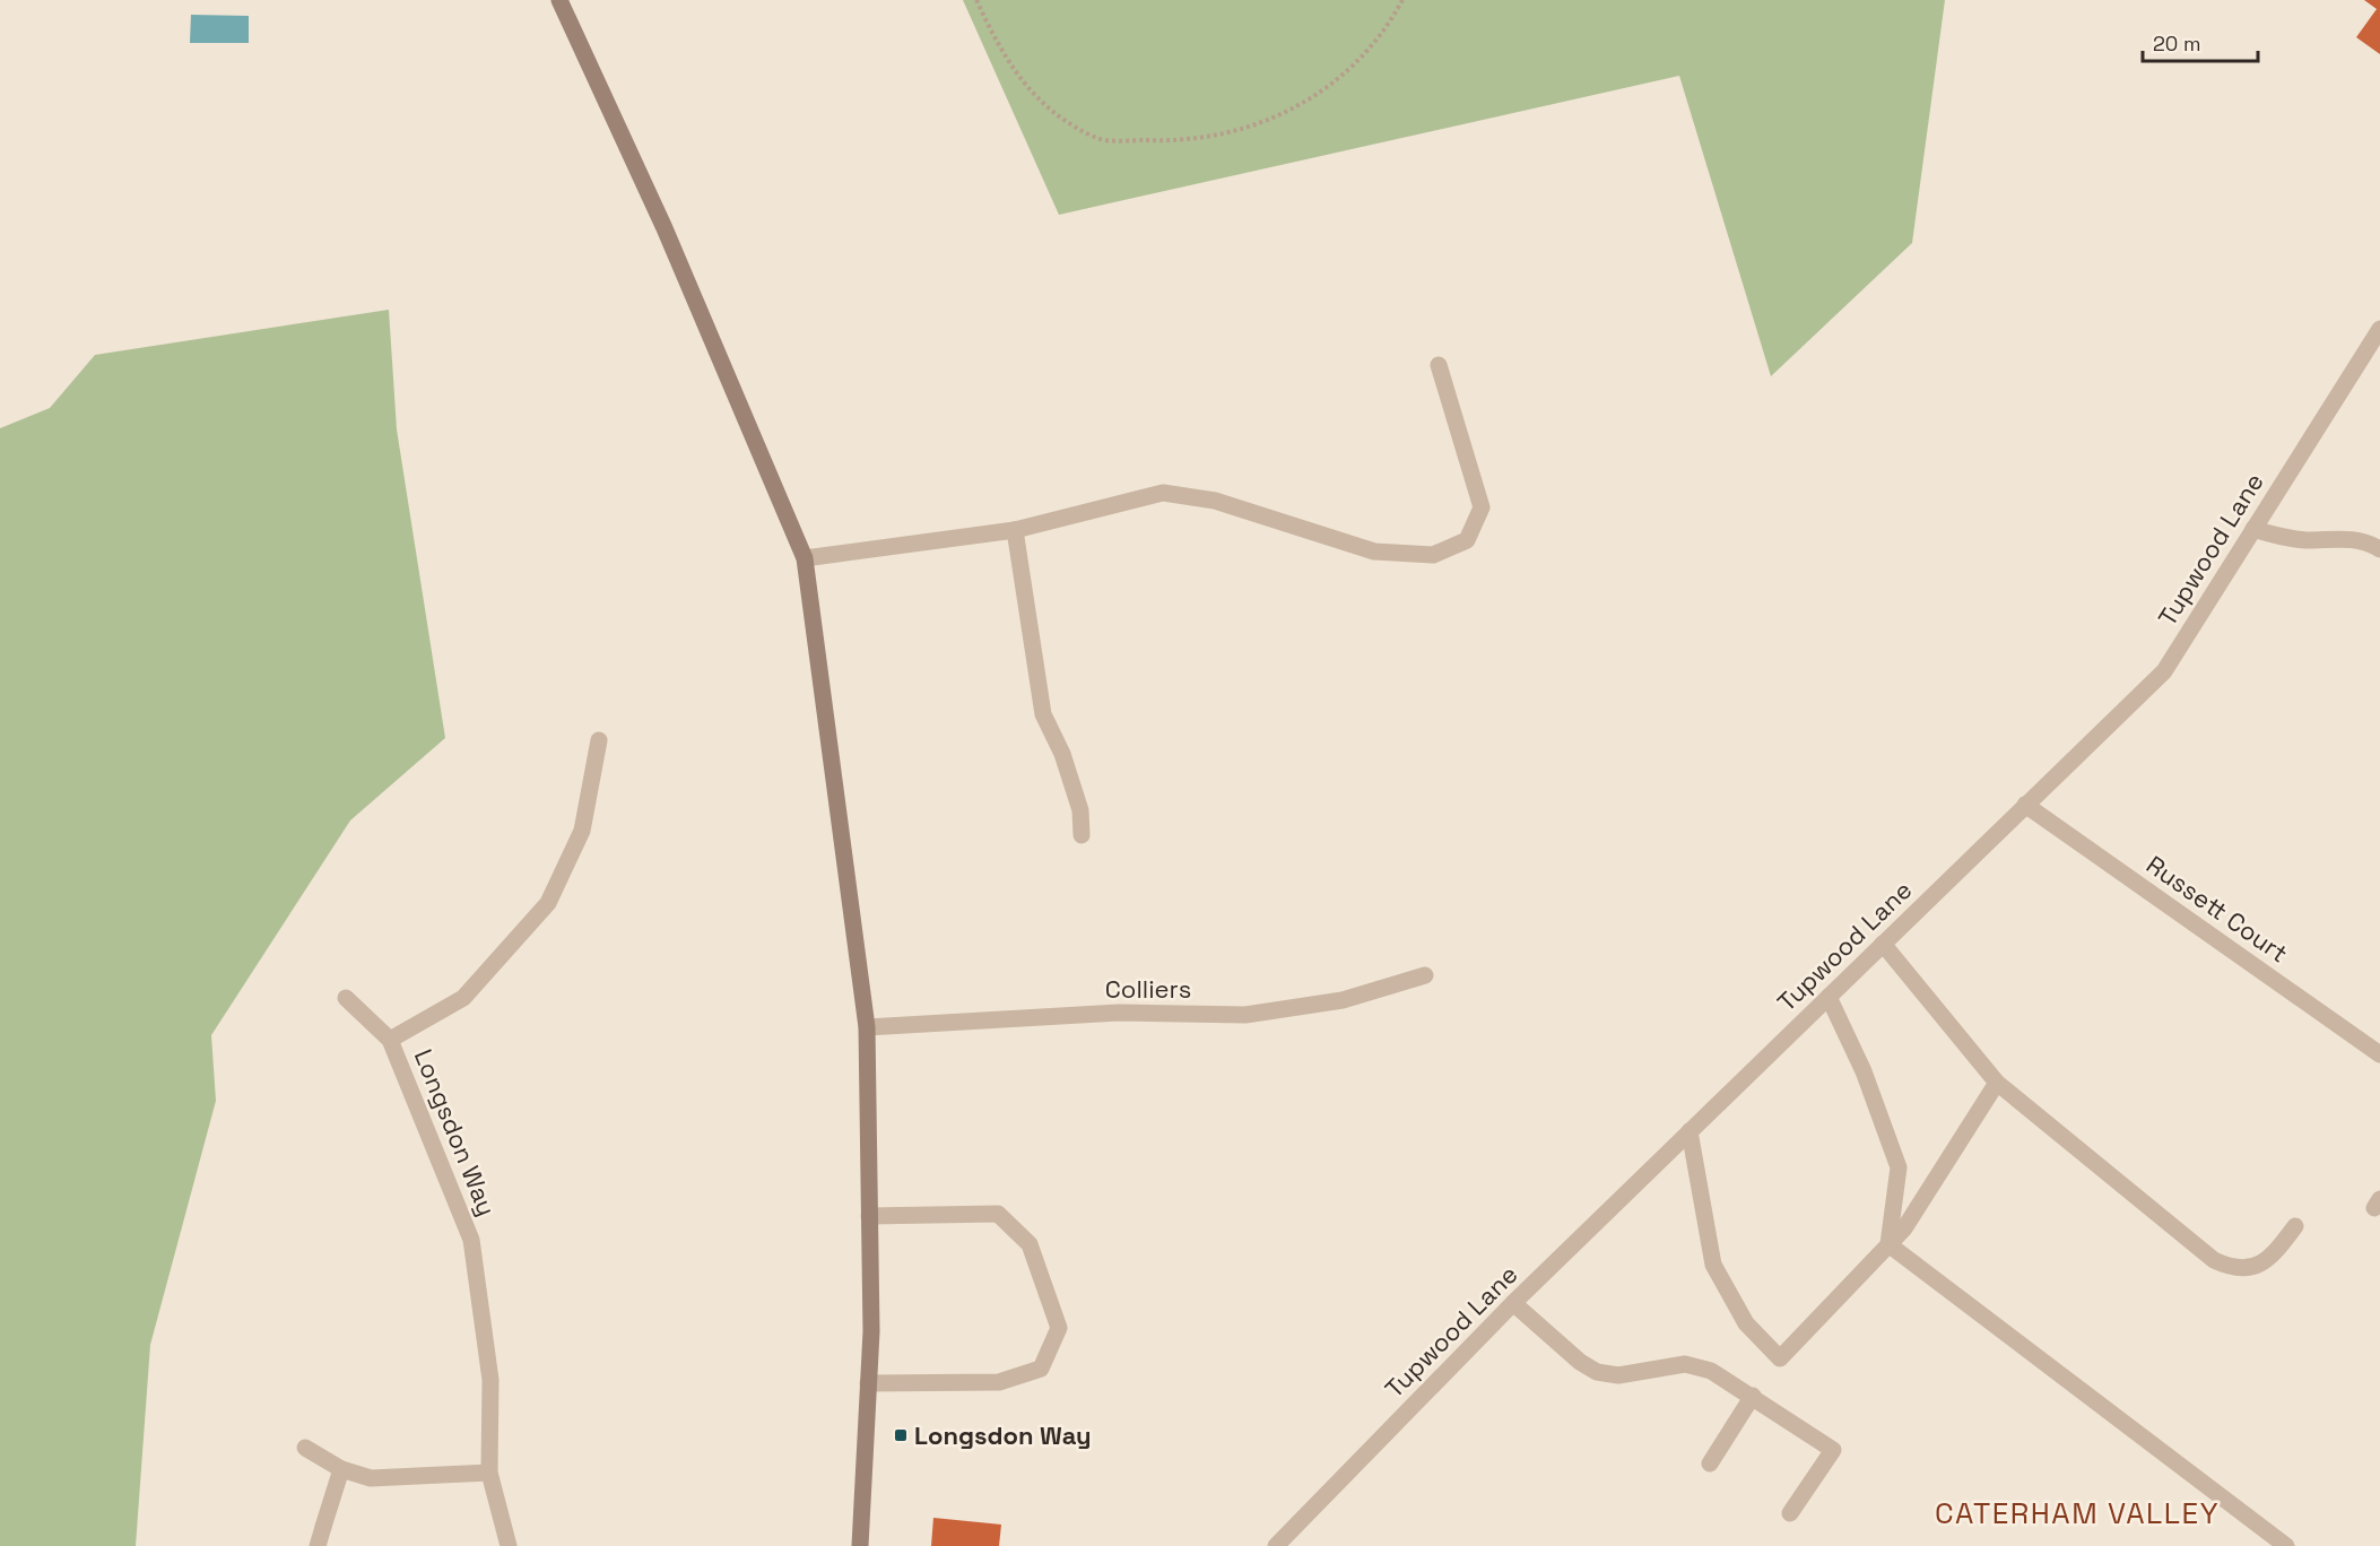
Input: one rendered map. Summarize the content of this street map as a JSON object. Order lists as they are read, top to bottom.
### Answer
{
  "streets": {
    "street": [
      "Tupwood Lane",
      "Russett Court",
      "Colliers",
      "Longsdon Way"
    ]
  },
  "crossings": [
    ["Tupwood Lane", "Russett Court"]
  ],
  "districts": ["CATERHAM VALLEY"],
  "places": {
    "transit": ["Longsdon Way"]
  },
  "scale_bar": "20 m"
}
